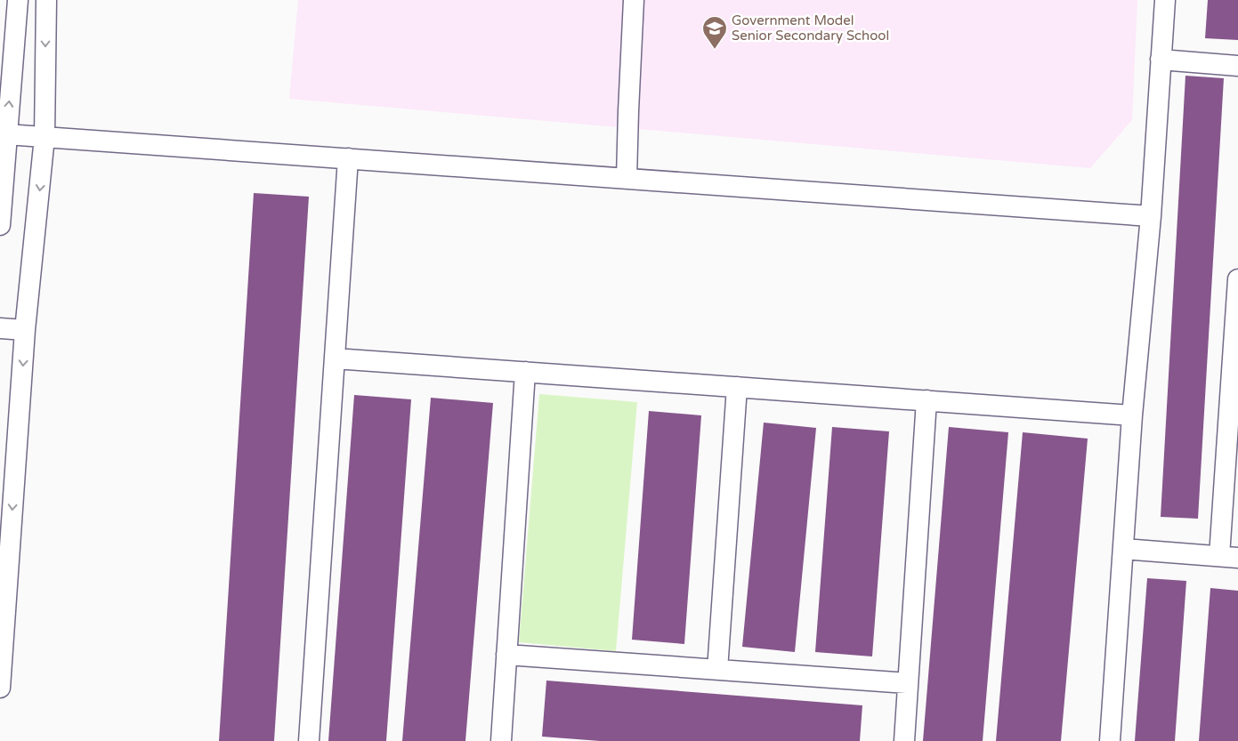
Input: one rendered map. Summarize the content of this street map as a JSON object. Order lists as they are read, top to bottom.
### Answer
{
  "places": {
    "school or university": ["Government Model Senior Secondary School"]
  }
}
